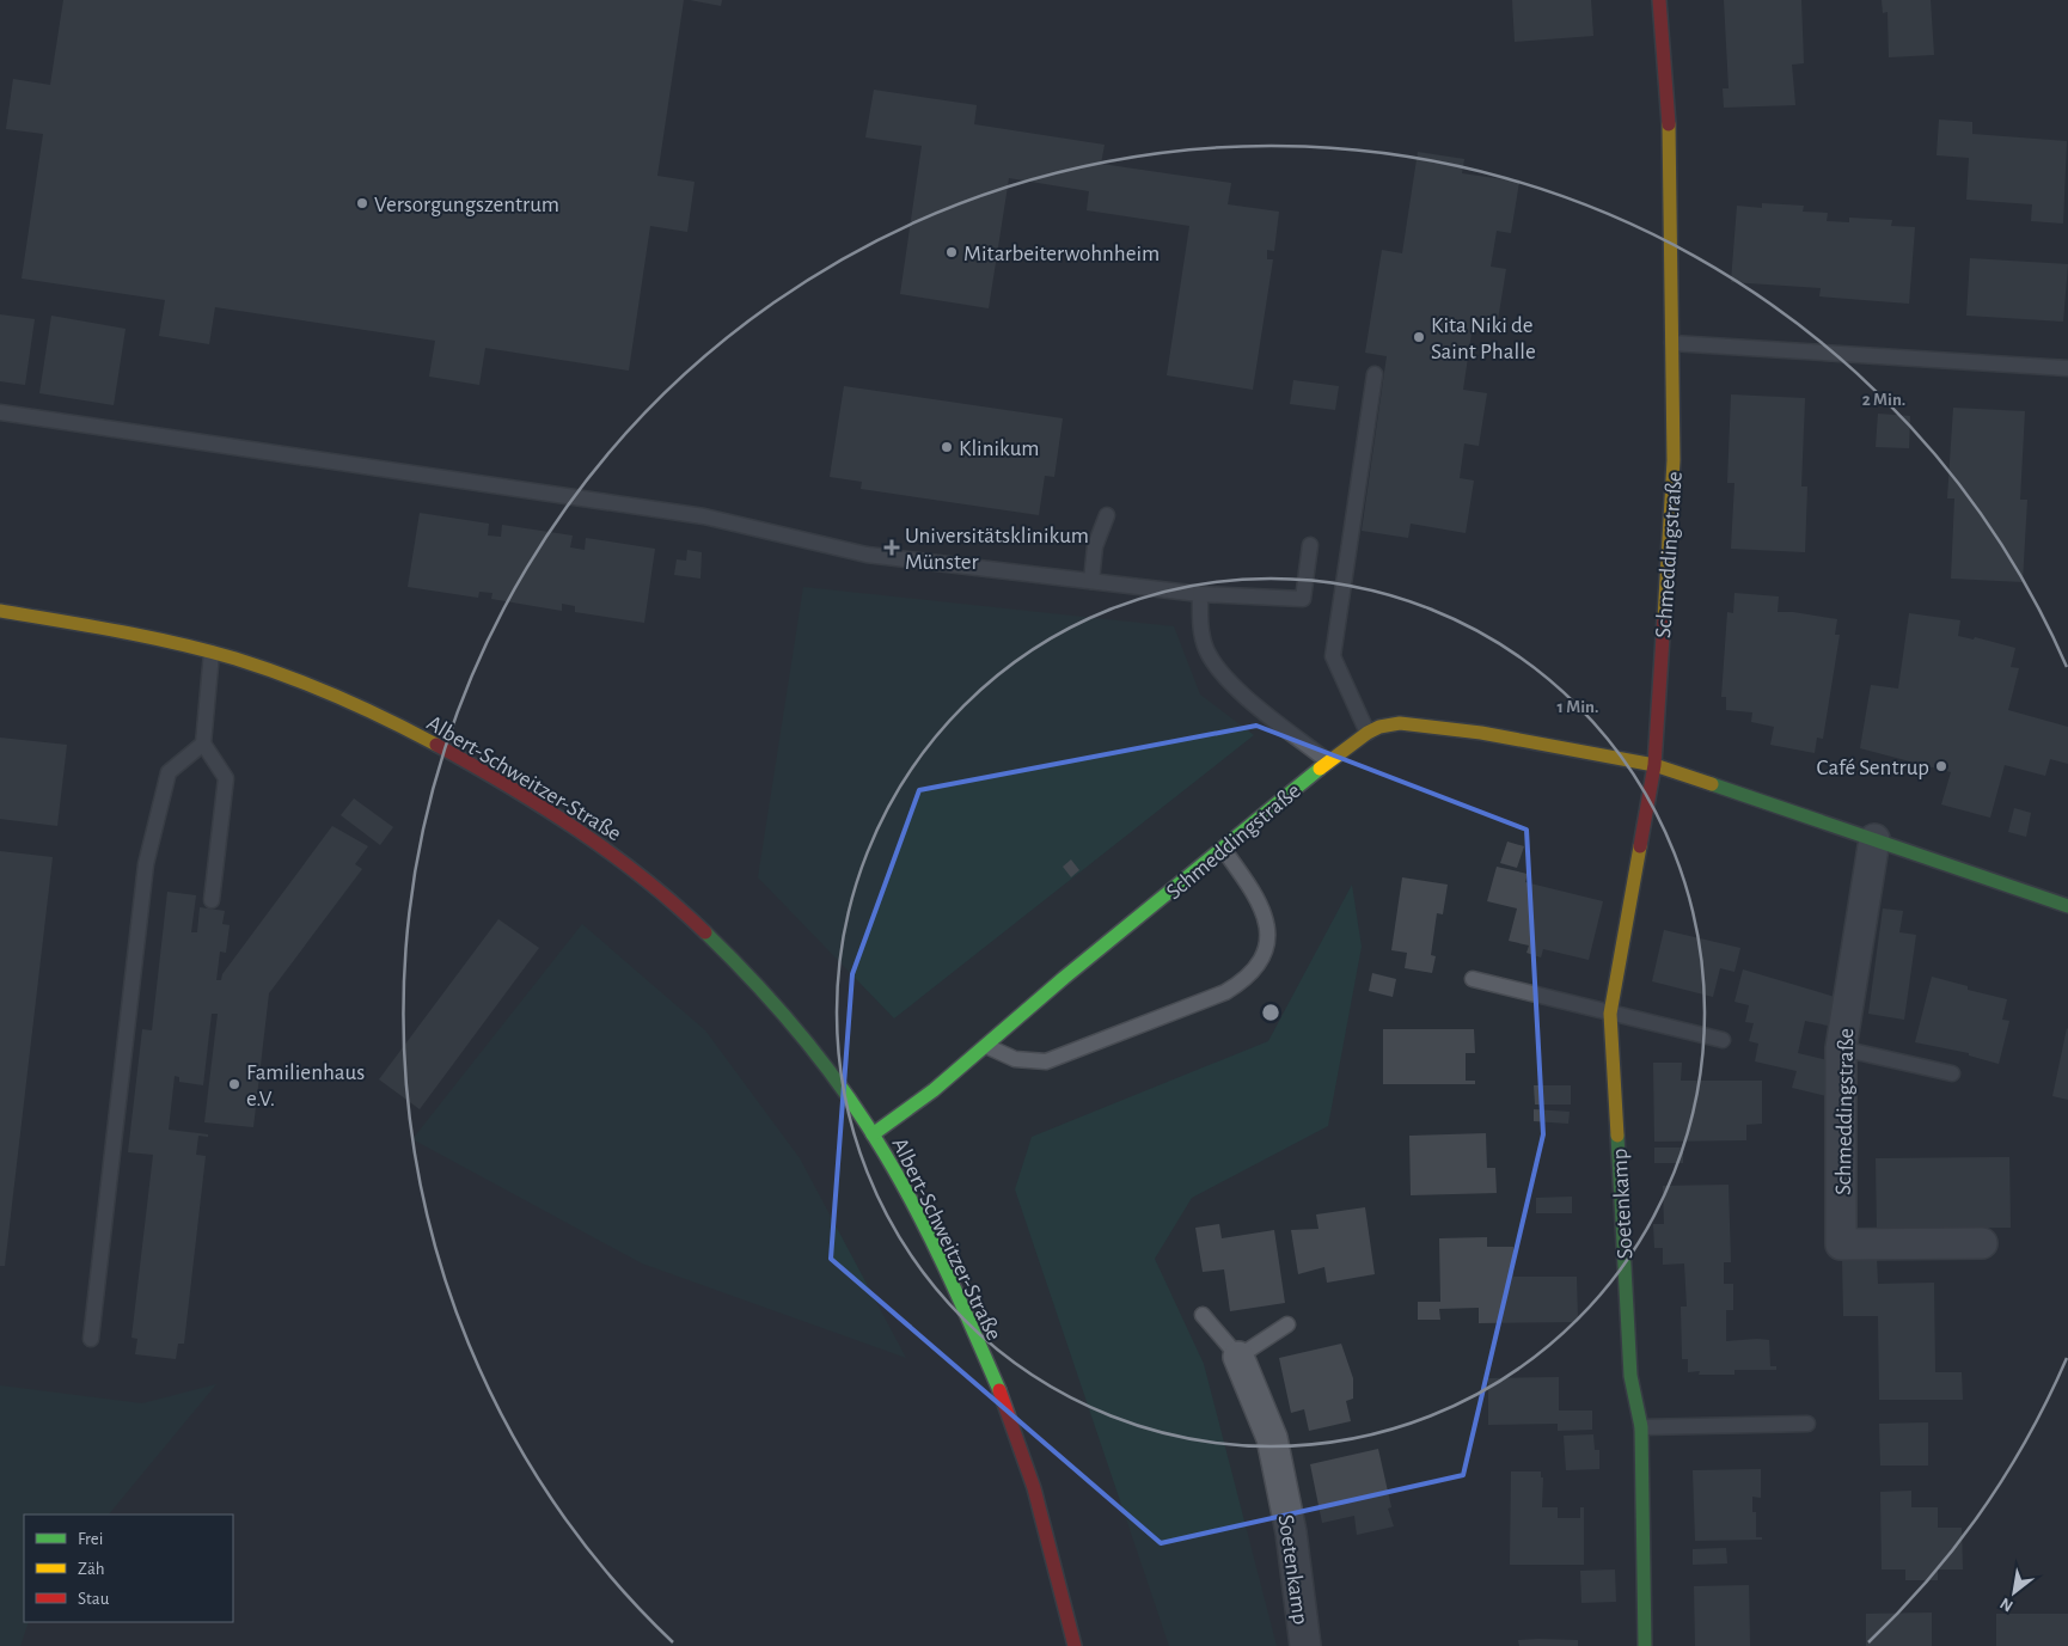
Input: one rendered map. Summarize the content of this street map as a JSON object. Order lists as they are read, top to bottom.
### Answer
{
  "streets": {
    "street": ["Schmeddingstraße", "Albert-Schweitzer-Straße", "Soetenkamp"]
  },
  "crossings": [
    ["Schmeddingstraße", "Albert-Schweitzer-Straße"],
    ["Schmeddingstraße", "Soetenkamp"]
  ],
  "places": {
    "other": [
      "Versorgungszentrum",
      "Mitarbeiterwohnheim",
      "Kita Niki de Saint Phalle",
      "Klinikum",
      "Café Sentrup",
      "Familienhaus e.V."
    ],
    "health": ["Universitätsklinikum Münster"]
  },
  "legend": ["Frei", "Zäh", "Stau"],
  "north": "bottom left",
  "rings": ["2 Min.", "1 Min."]
}
